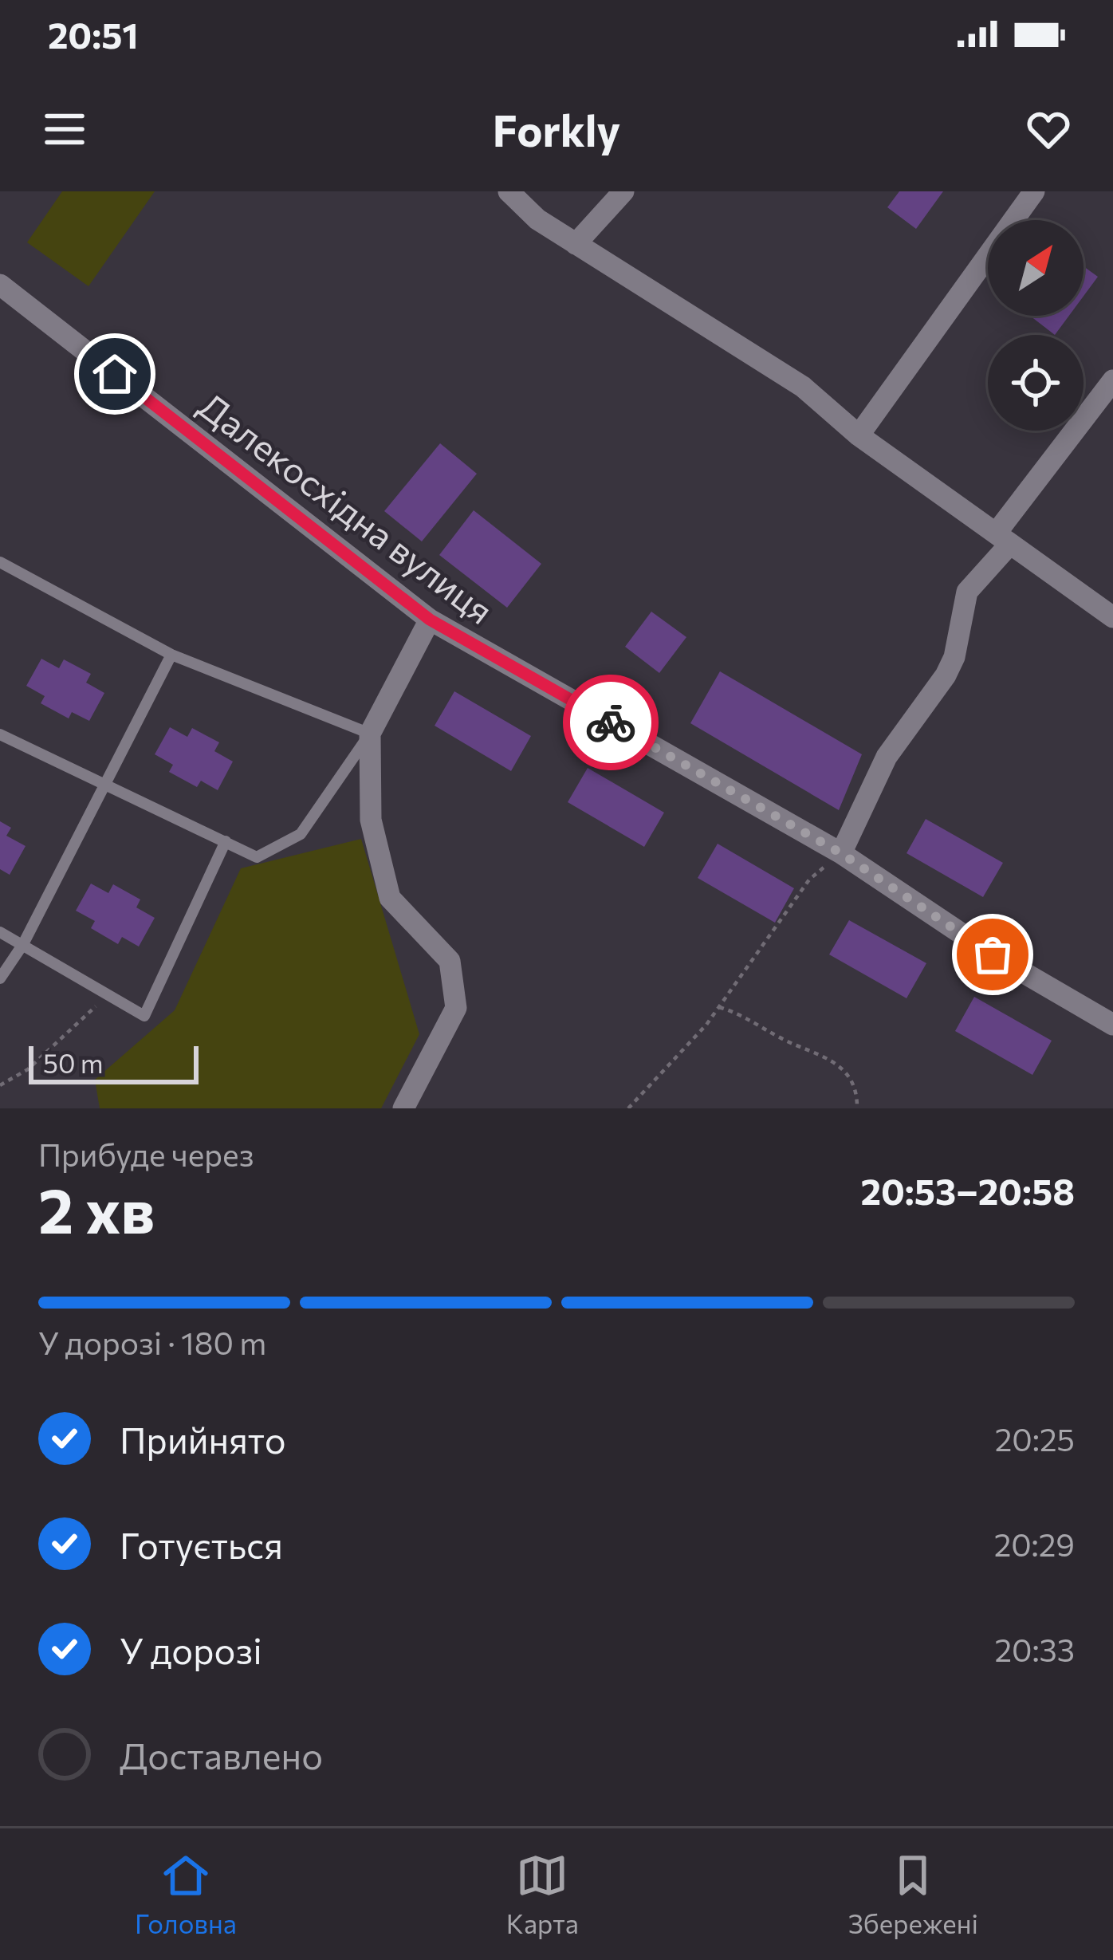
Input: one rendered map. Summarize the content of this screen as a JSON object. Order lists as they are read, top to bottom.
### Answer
{
  "streets": {
    "street": ["Далекосхідна вулиця"]
  },
  "scale_bar": "50 m",
  "north": "top right",
  "page": {
    "status": "20:51",
    "header": "Forkly",
    "scale": "50 m",
    "heading": ["2 хв", "Прибуде через", "20:53–20:58"],
    "bar": "У дорозі · 180 m",
    "list": [
      ["Прийнято", "20:25"],
      ["Готується", "20:29"],
      ["У дорозі", "20:33"],
      "Доставлено"
    ],
    "tabs": ["Головна", "Карта", "Збережені"]
  }
}
